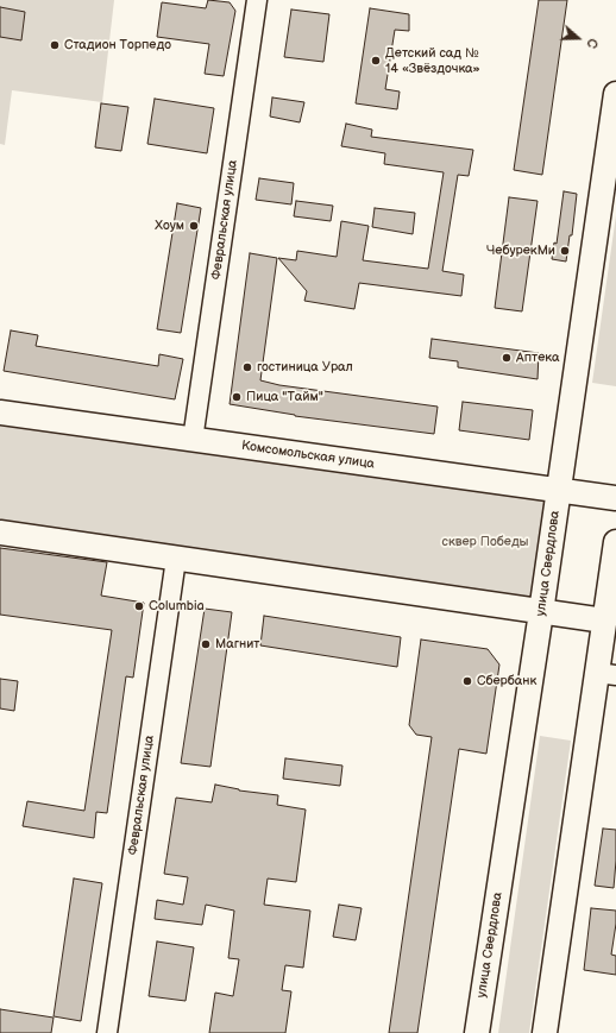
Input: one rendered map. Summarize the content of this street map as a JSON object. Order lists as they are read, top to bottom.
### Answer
{
  "streets": {
    "main road": ["Комсомольская улица", "улица Свердлова"],
    "street": ["Февральская улица"]
  },
  "crossings": [
    ["Февральская улица", "Комсомольская улица"],
    ["Комсомольская улица", "улица Свердлова"]
  ],
  "parks": ["сквер Победы"],
  "places": [
    "Стадион Торпедо",
    "Детский сад № 14 «Звёздочка»",
    "Хоум",
    "ЧебурекМи",
    "Аптека",
    "гостиница Урал",
    "Пица \"Тайм\"",
    "Columbia",
    "Магнит",
    "Сбербанк"
  ],
  "north": "right"
}
